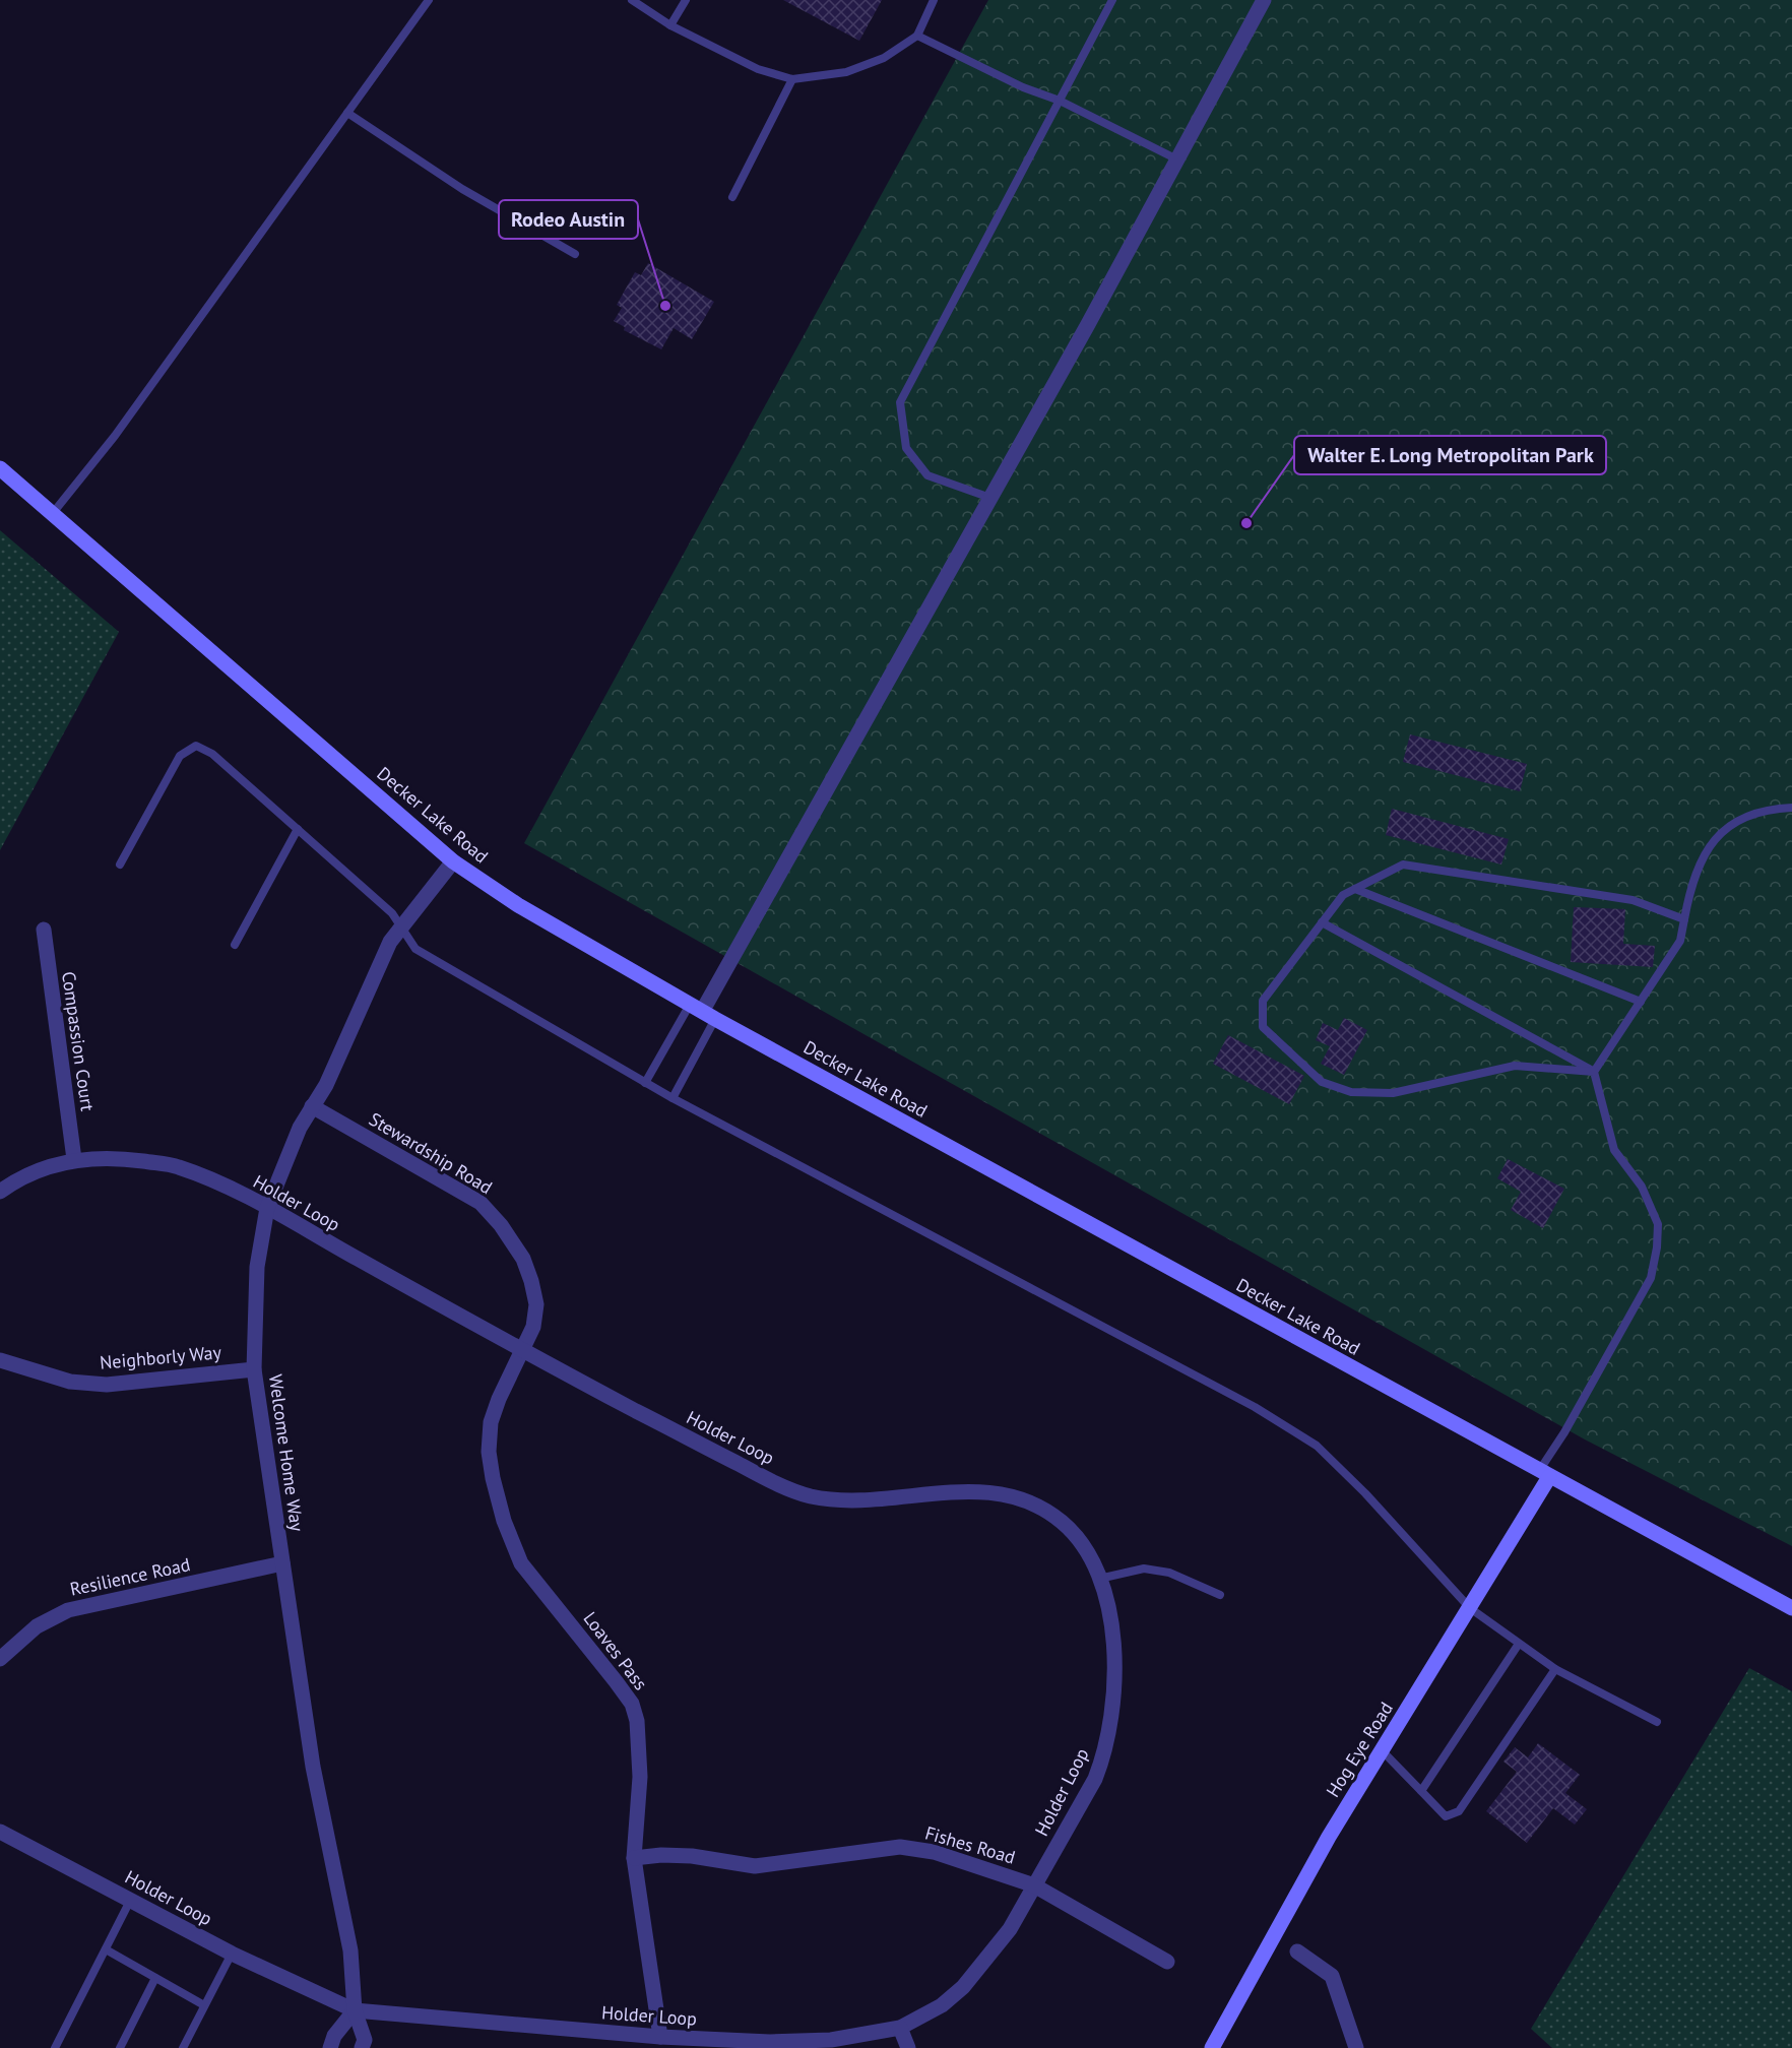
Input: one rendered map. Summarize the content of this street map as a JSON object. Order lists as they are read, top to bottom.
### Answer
{
  "streets": {
    "main road": ["Decker Lake Road", "Hog Eye Road"],
    "street": [
      "Compassion Court",
      "Stewardship Road",
      "Holder Loop",
      "Neighborly Way",
      "Welcome Home Way",
      "Resilience Road",
      "Loaves Pass",
      "Fishes Road"
    ]
  },
  "crossings": [
    ["Decker Lake Road", "Welcome Home Way"],
    ["Decker Lake Road", "Hog Eye Road"],
    ["Compassion Court", "Holder Loop"],
    ["Stewardship Road", "Holder Loop"],
    ["Stewardship Road", "Welcome Home Way"],
    ["Stewardship Road", "Loaves Pass"],
    ["Holder Loop", "Welcome Home Way"],
    ["Holder Loop", "Loaves Pass"],
    ["Holder Loop", "Fishes Road"],
    ["Neighborly Way", "Welcome Home Way"],
    ["Welcome Home Way", "Resilience Road"],
    ["Loaves Pass", "Fishes Road"]
  ],
  "places": ["Rodeo Austin", "Walter E. Long Metropolitan Park"]
}
